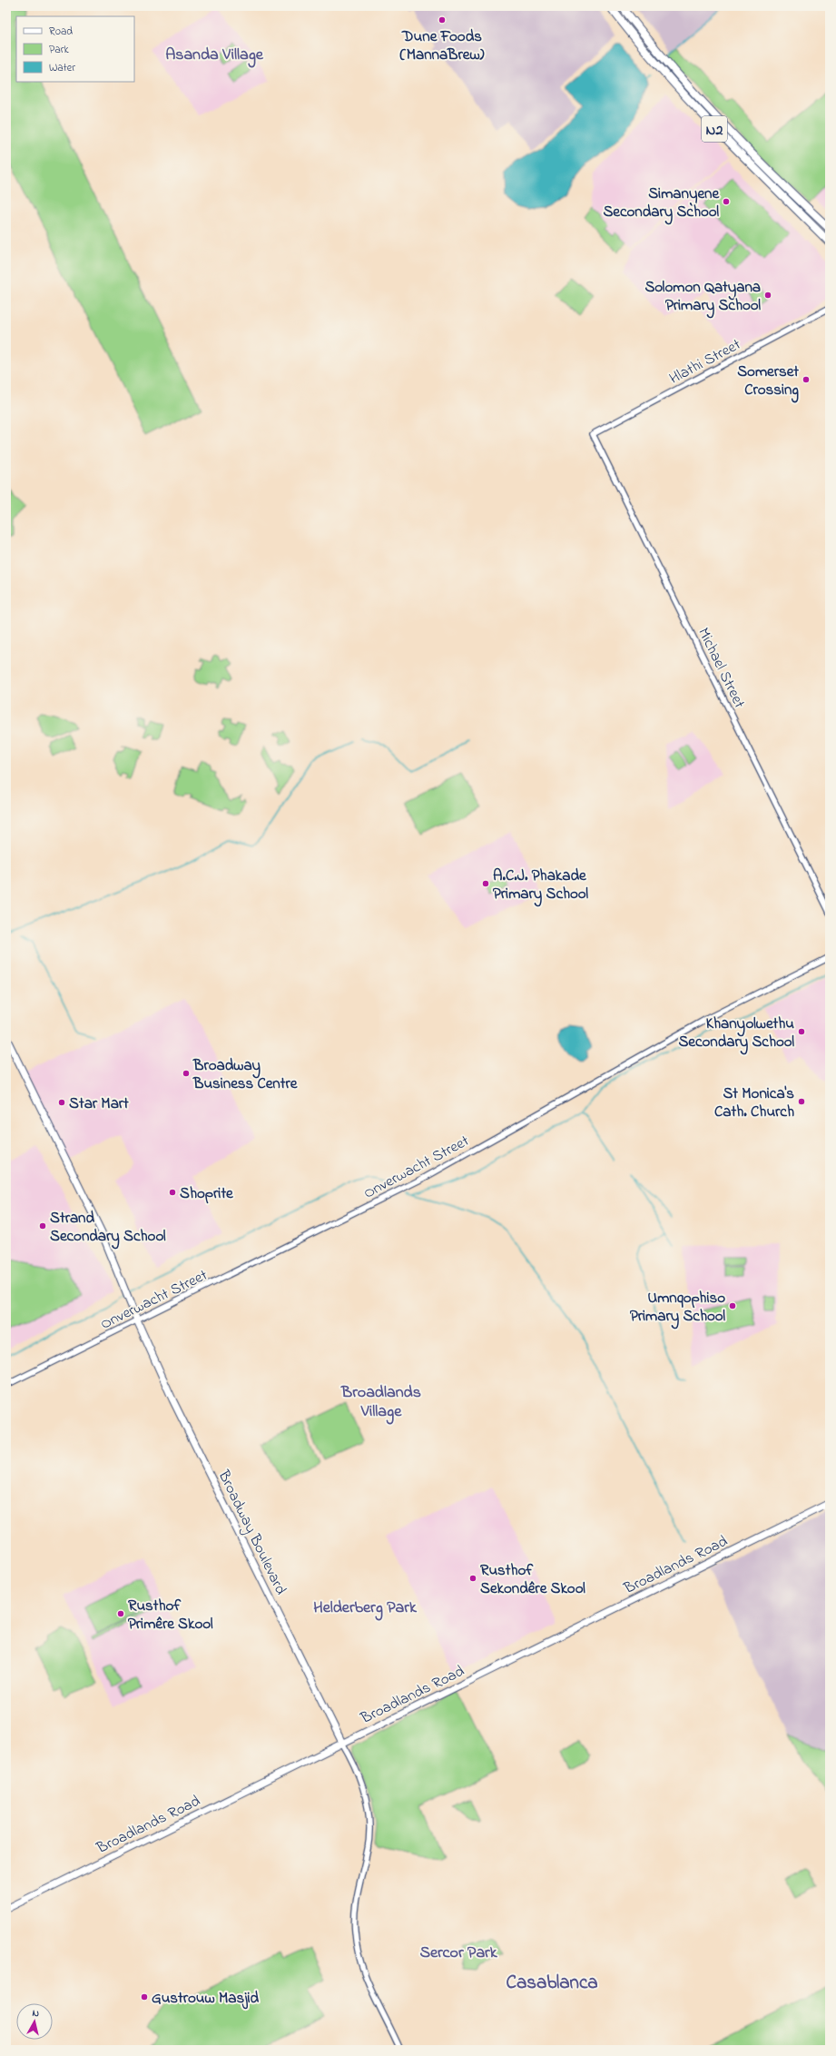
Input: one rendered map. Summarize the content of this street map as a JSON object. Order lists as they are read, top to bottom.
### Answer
{
  "streets": {
    "highway": ["N2"],
    "main road": ["Broadway Boulevard", "Broadlands Road"],
    "street": ["Hlathi Street", "Michael Street", "Onverwacht Street"]
  },
  "crossings": [
    ["Hlathi Street", "Michael Street"],
    ["Onverwacht Street", "Broadway Boulevard"],
    ["Broadway Boulevard", "Broadlands Road"]
  ],
  "districts": [
    "Asanda Village",
    "Broadlands Village",
    "Helderberg Park",
    "Sercor Park",
    "Casablanca"
  ],
  "places": [
    "Dune Foods (MannaBrew)",
    "Simanyene Secondary School",
    "Solomon Qatyana Primary School",
    "Somerset Crossing",
    "A.C.J. Phakade Primary School",
    "Khanyolwethu Secondary School",
    "Broadway Business Centre",
    "St Monica's Cath. Church",
    "Star Mart",
    "Shoprite",
    "Strand Secondary School",
    "Umnqophiso Primary School",
    "Rusthof Sekondêre Skool",
    "Rusthof Primêre Skool",
    "Gustrouw Masjid"
  ],
  "legend": ["Road", "Park", "Water"],
  "north": "top"
}
